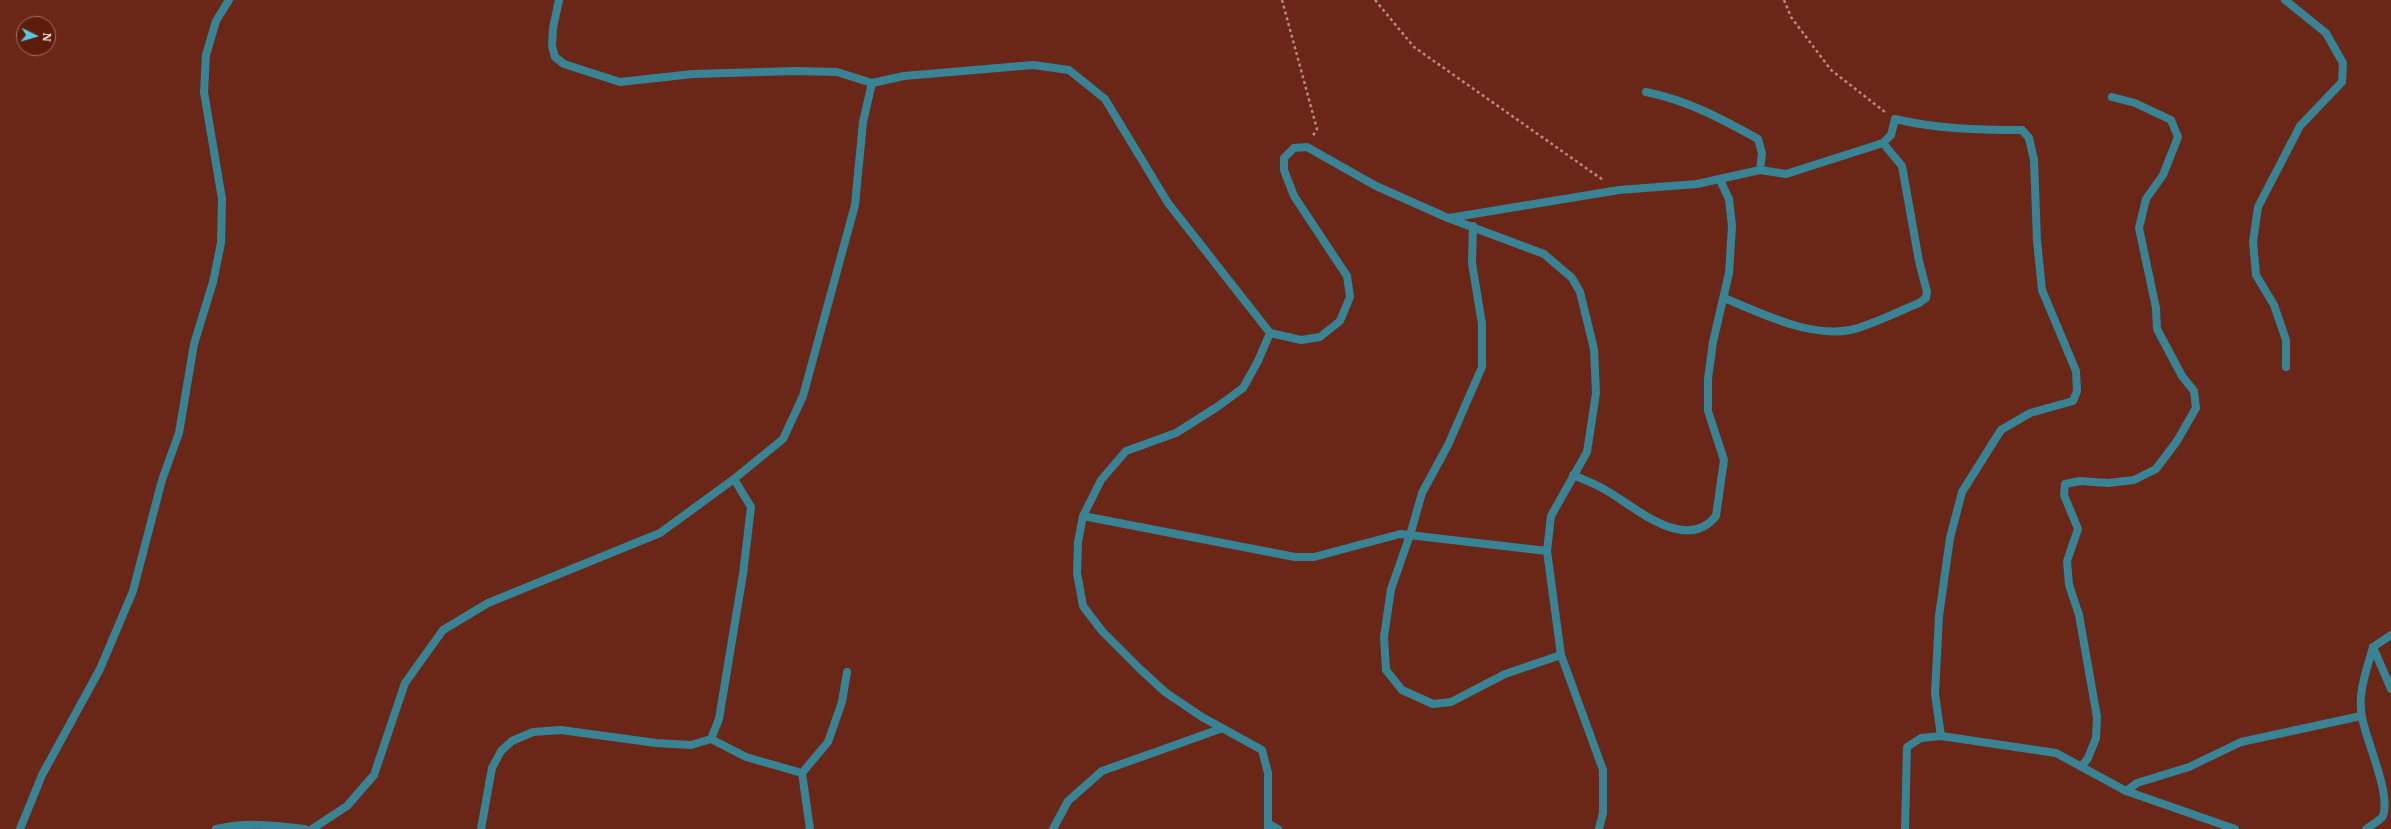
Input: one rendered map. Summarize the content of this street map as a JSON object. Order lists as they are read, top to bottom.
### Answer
{
  "north": "right"
}
